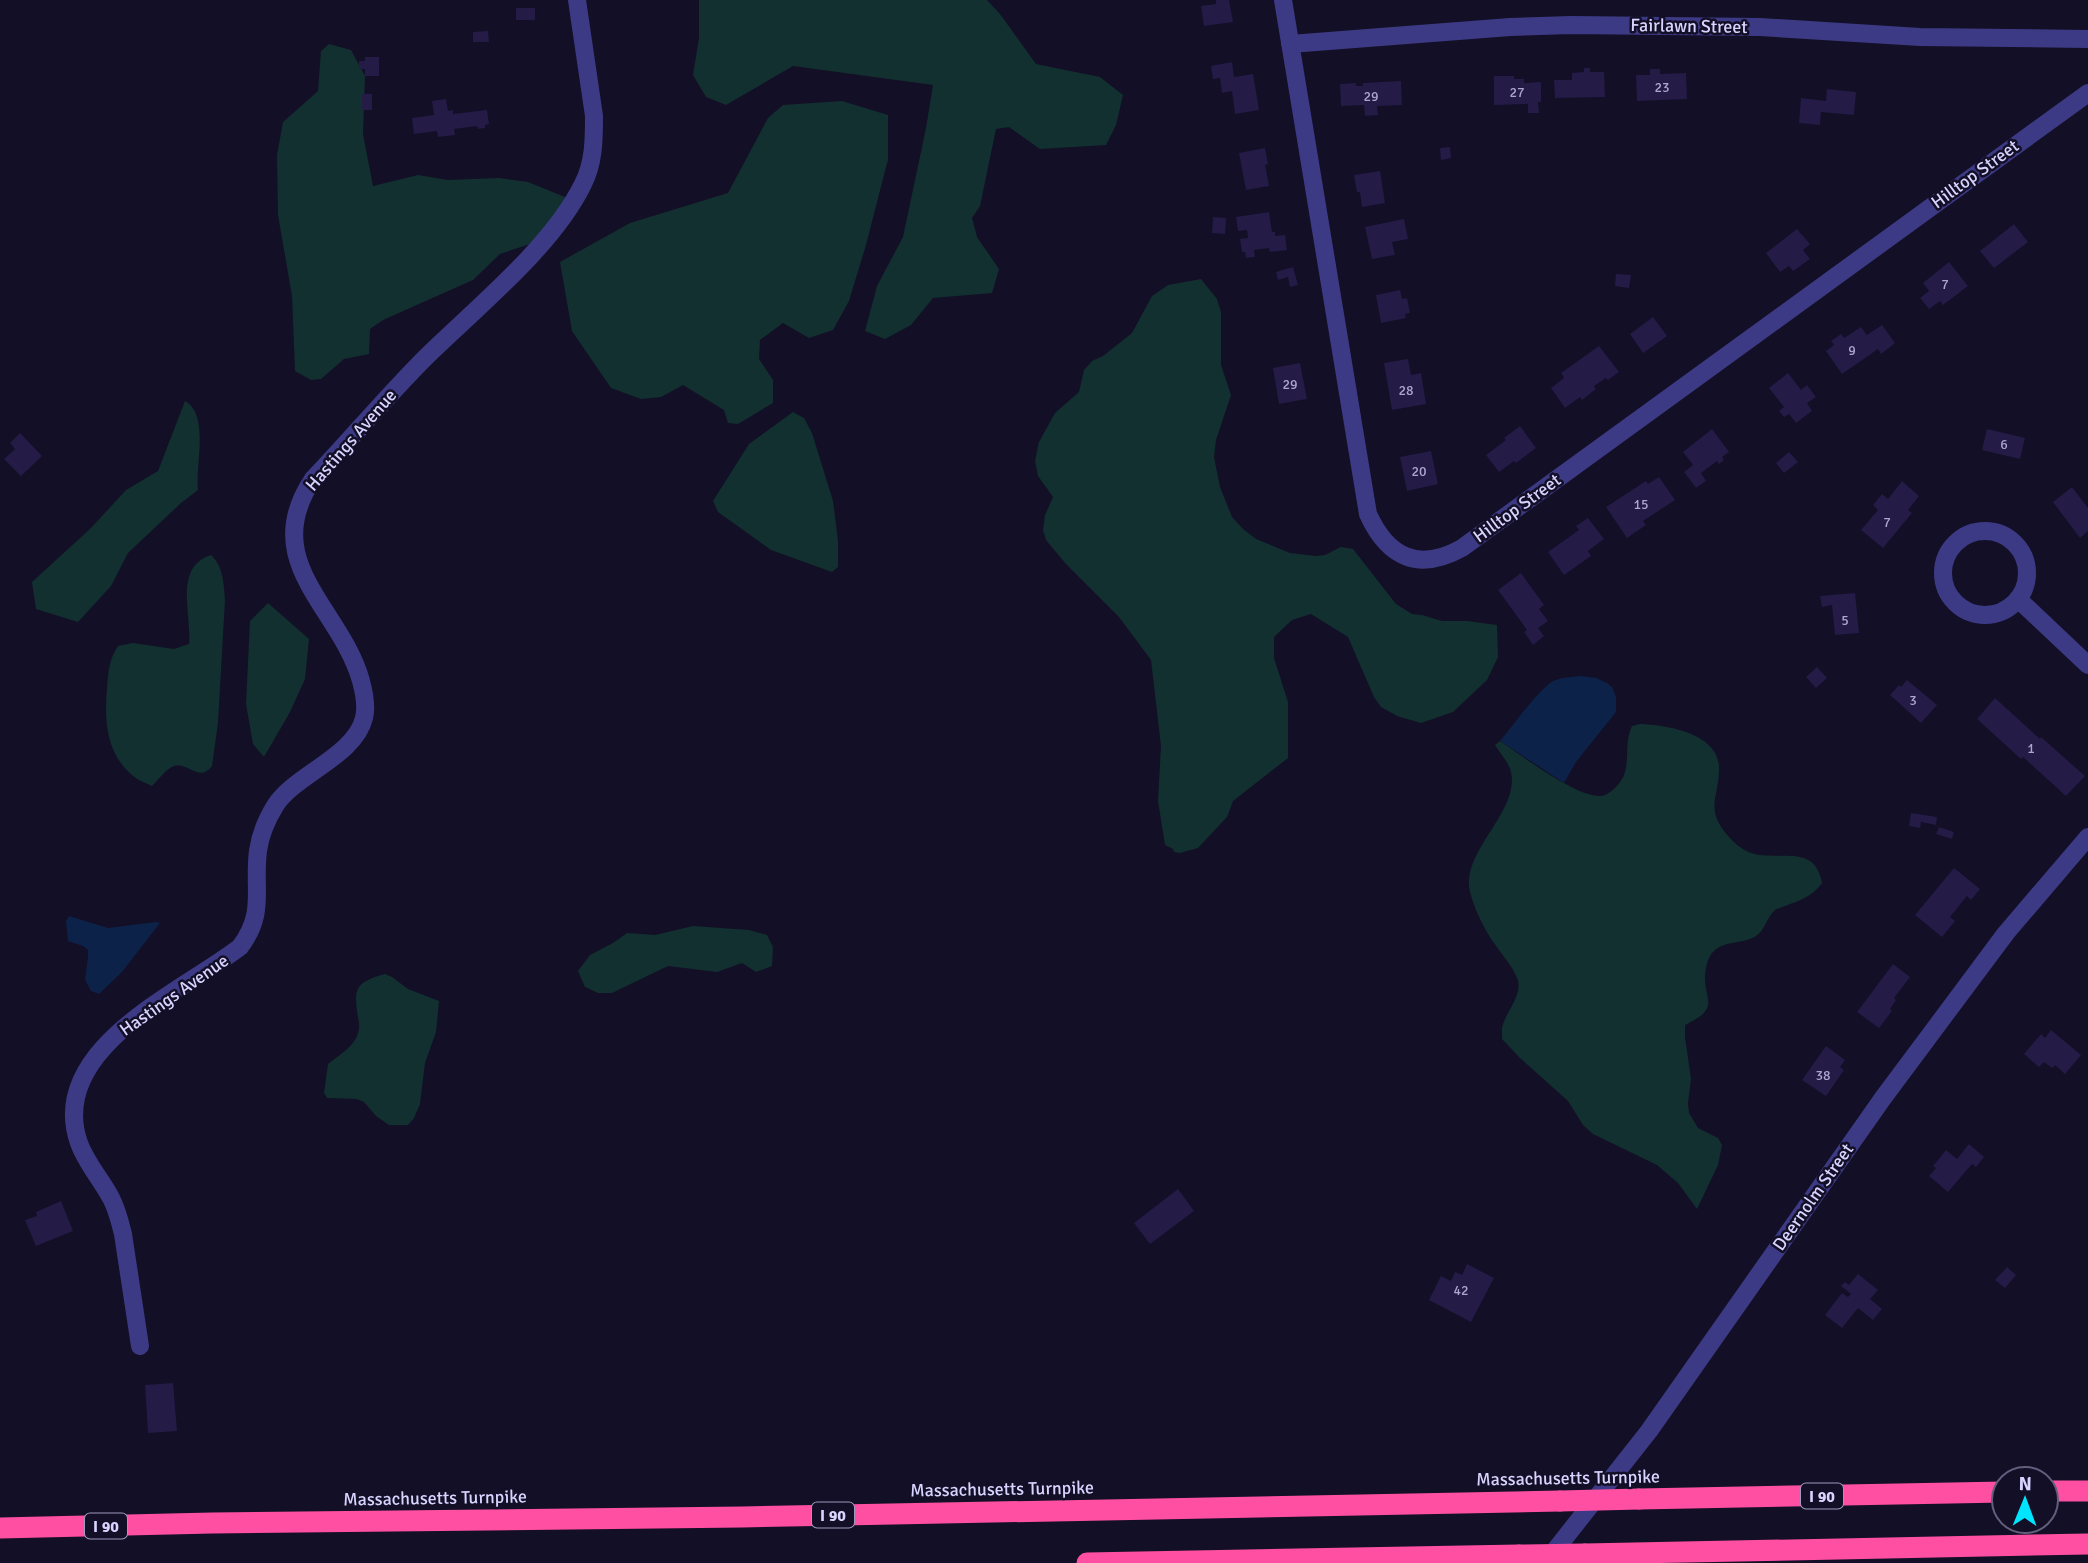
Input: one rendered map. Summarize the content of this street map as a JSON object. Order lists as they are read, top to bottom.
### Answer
{
  "streets": {
    "highway": ["Massachusetts Turnpike", "I 90"],
    "street": [
      "Fairlawn Street",
      "Hilltop Street",
      "Hastings Avenue",
      "Deernolm Street"
    ]
  },
  "crossings": [
    ["Fairlawn Street", "Hilltop Street"]
  ],
  "house_numbers": [
    "23",
    "27",
    "29",
    "7",
    "9",
    "29",
    "28",
    "6",
    "20",
    "15",
    "7",
    "5",
    "3",
    "1",
    "38",
    "42"
  ],
  "north": "top"
}
